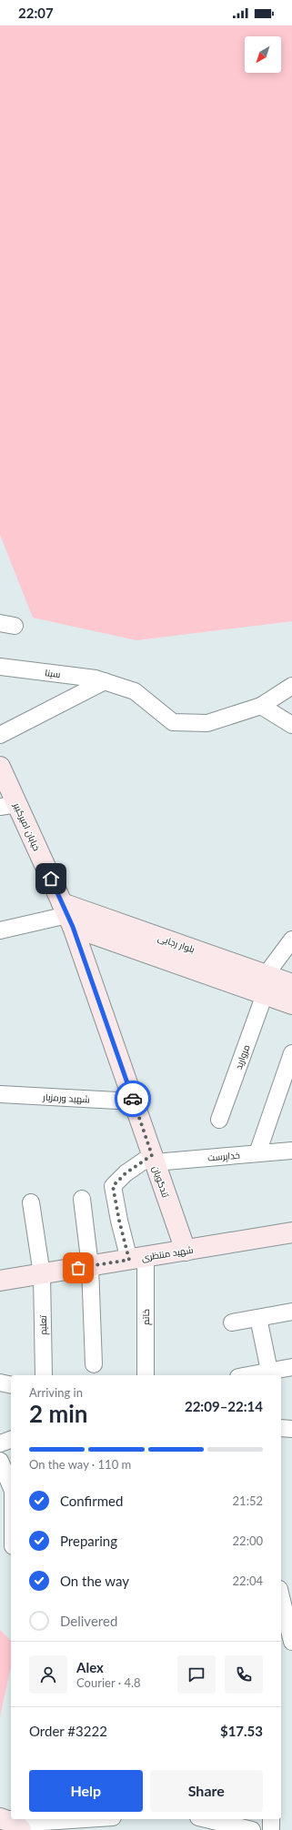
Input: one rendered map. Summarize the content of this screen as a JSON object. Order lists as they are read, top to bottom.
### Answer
{
  "streets": {
    "main road": [
      "خیابان امیرکبیر",
      "بلوار رجایی",
      "تندگویان",
      "شهید منتظری"
    ],
    "street": [
      "سینا",
      "مروارید",
      "شهید ورمزیار",
      "خداپرست",
      "خاتم",
      "تعلیم"
    ]
  },
  "crossings": [
    ["خیابان امیرکبیر", "بلوار رجایی"],
    ["خیابان امیرکبیر", "تندگویان"],
    ["بلوار رجایی", "مروارید"],
    ["بلوار رجایی", "تندگویان"],
    ["شهید ورمزیار", "تندگویان"],
    ["خداپرست", "تندگویان"],
    ["خداپرست", "خاتم"],
    ["تندگویان", "شهید منتظری"],
    ["تندگویان", "خاتم"],
    ["شهید منتظری", "خاتم"],
    ["شهید منتظری", "تعلیم"]
  ],
  "north": "bottom left",
  "page": {
    "status": "22:07",
    "heading": ["2 min", "Arriving in", "22:09–22:14"],
    "panel": [
      "Alex",
      "Courier · 4.8",
      "Order #3222",
      "$17.53"
    ],
    "bar": "On the way · 110 m",
    "list": [
      ["Confirmed", "21:52"],
      ["Preparing", "22:00"],
      ["On the way", "22:04"],
      "Delivered"
    ],
    "buttons": ["Help", "Share"]
  }
}
